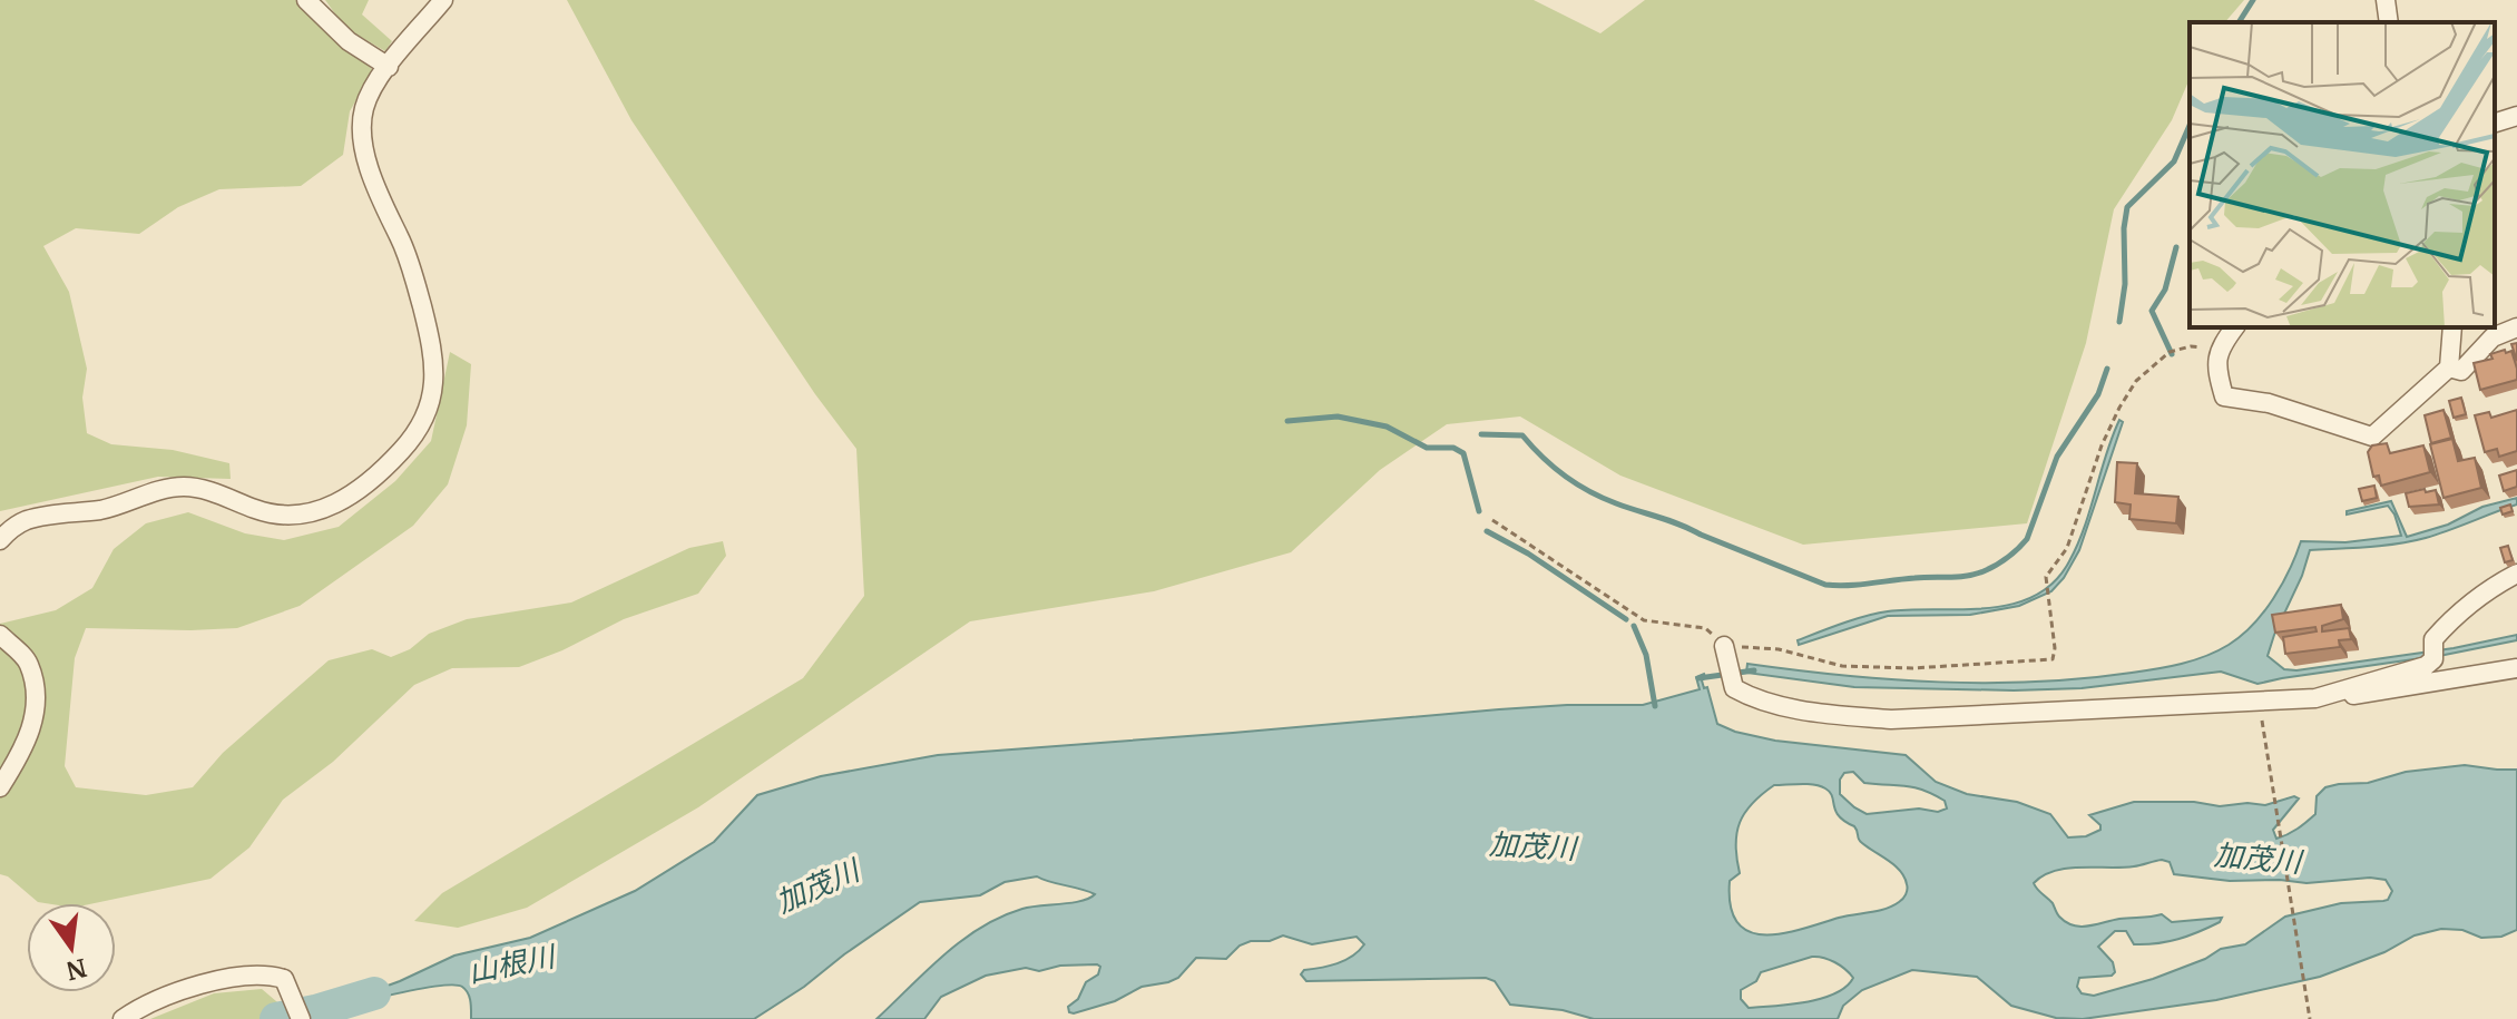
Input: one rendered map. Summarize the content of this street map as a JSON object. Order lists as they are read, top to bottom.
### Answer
{
  "water": ["加茂川", "山根川"],
  "north": "bottom"
}
